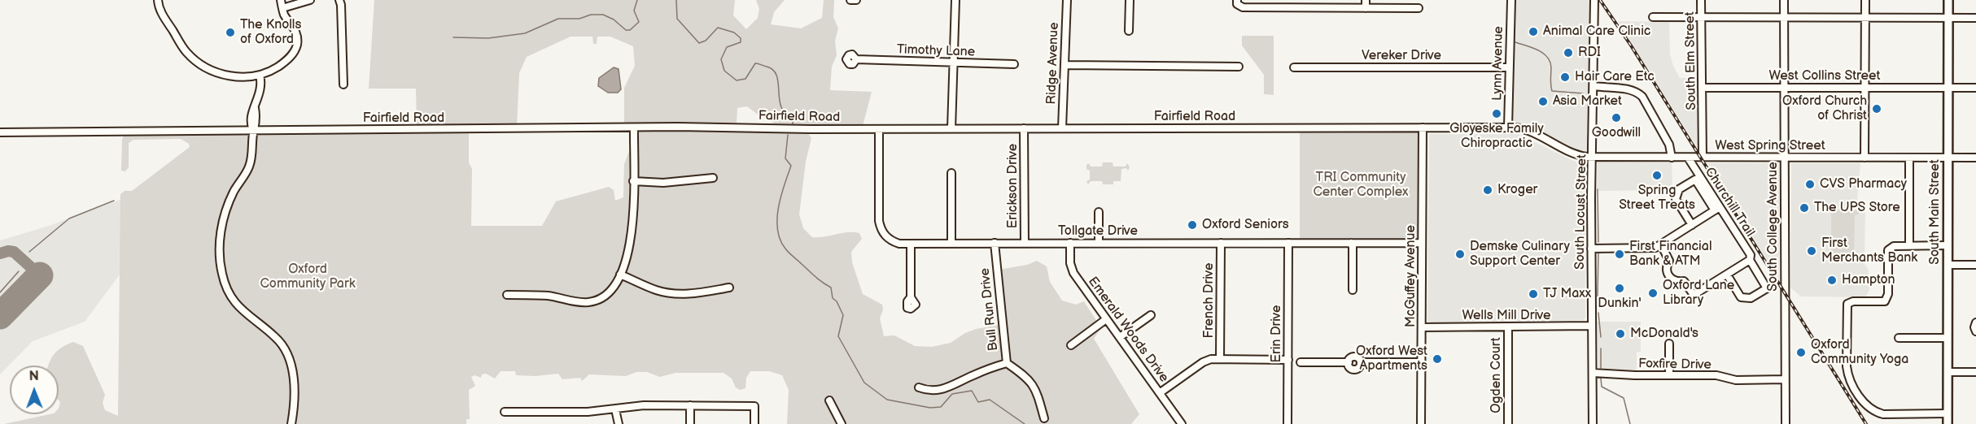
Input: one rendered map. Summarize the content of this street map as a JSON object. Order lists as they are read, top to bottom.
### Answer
{
  "streets": {
    "main road": ["South Main Street"],
    "street": [
      "Timothy Lane",
      "Vereker Drive",
      "South Elm Street",
      "Ridge Avenue",
      "Lynn Avenue",
      "West Collins Street",
      "Fairfield Road",
      "West Spring Street",
      "Erickson Drive",
      "Churchill Trail",
      "South Locust Street",
      "South College Avenue",
      "Tollgate Drive",
      "McGuffey Avenue",
      "French Drive",
      "Bull Run Drive",
      "Wells Mill Drive",
      "Emerald Woods Drive",
      "Erin Drive",
      "Foxfire Drive",
      "Ogden Court"
    ]
  },
  "crossings": [
    ["Vereker Drive", "Lynn Avenue"],
    ["South Elm Street", "West Collins Street"],
    ["South Elm Street", "West Spring Street"],
    ["Ridge Avenue", "Fairfield Road"],
    ["Lynn Avenue", "Fairfield Road"],
    ["West Collins Street", "South Main Street"],
    ["West Collins Street", "South College Avenue"],
    ["Fairfield Road", "West Spring Street"],
    ["Fairfield Road", "Erickson Drive"],
    ["Fairfield Road", "South Locust Street"],
    ["Fairfield Road", "Tollgate Drive"],
    ["Fairfield Road", "McGuffey Avenue"],
    ["West Spring Street", "Churchill Trail"],
    ["West Spring Street", "South Locust Street"],
    ["West Spring Street", "South Main Street"],
    ["West Spring Street", "South College Avenue"],
    ["Erickson Drive", "Tollgate Drive"],
    ["South Locust Street", "Wells Mill Drive"],
    ["South Locust Street", "Foxfire Drive"],
    ["South College Avenue", "Foxfire Drive"],
    ["Tollgate Drive", "McGuffey Avenue"],
    ["Tollgate Drive", "French Drive"],
    ["Tollgate Drive", "Bull Run Drive"],
    ["Tollgate Drive", "Emerald Woods Drive"],
    ["Tollgate Drive", "Erin Drive"],
    ["McGuffey Avenue", "Wells Mill Drive"],
    ["Wells Mill Drive", "Ogden Court"]
  ],
  "parks": ["TRI Community Center Complex", "Oxford Community Park"],
  "places": [
    "Animal Care Clinic",
    "The Knolls of Oxford",
    "RDI",
    "Hair Care Etc",
    "Asia Market",
    "Oxford Church of Christ",
    "Gloyeske Family Chiropractic",
    "Goodwill",
    "Spring Street Treats",
    "CVS Pharmacy",
    "Kroger",
    "The UPS Store",
    "Oxford Seniors",
    "First Merchants Bank",
    "Demske Culinary Support Center",
    "First Financial Bank & ATM",
    "Hampton",
    "Dunkin'",
    "Oxford Lane Library",
    "TJ Maxx",
    "McDonald's",
    "Oxford Community Yoga",
    "Oxford West Apartments"
  ],
  "north": "top"
}
